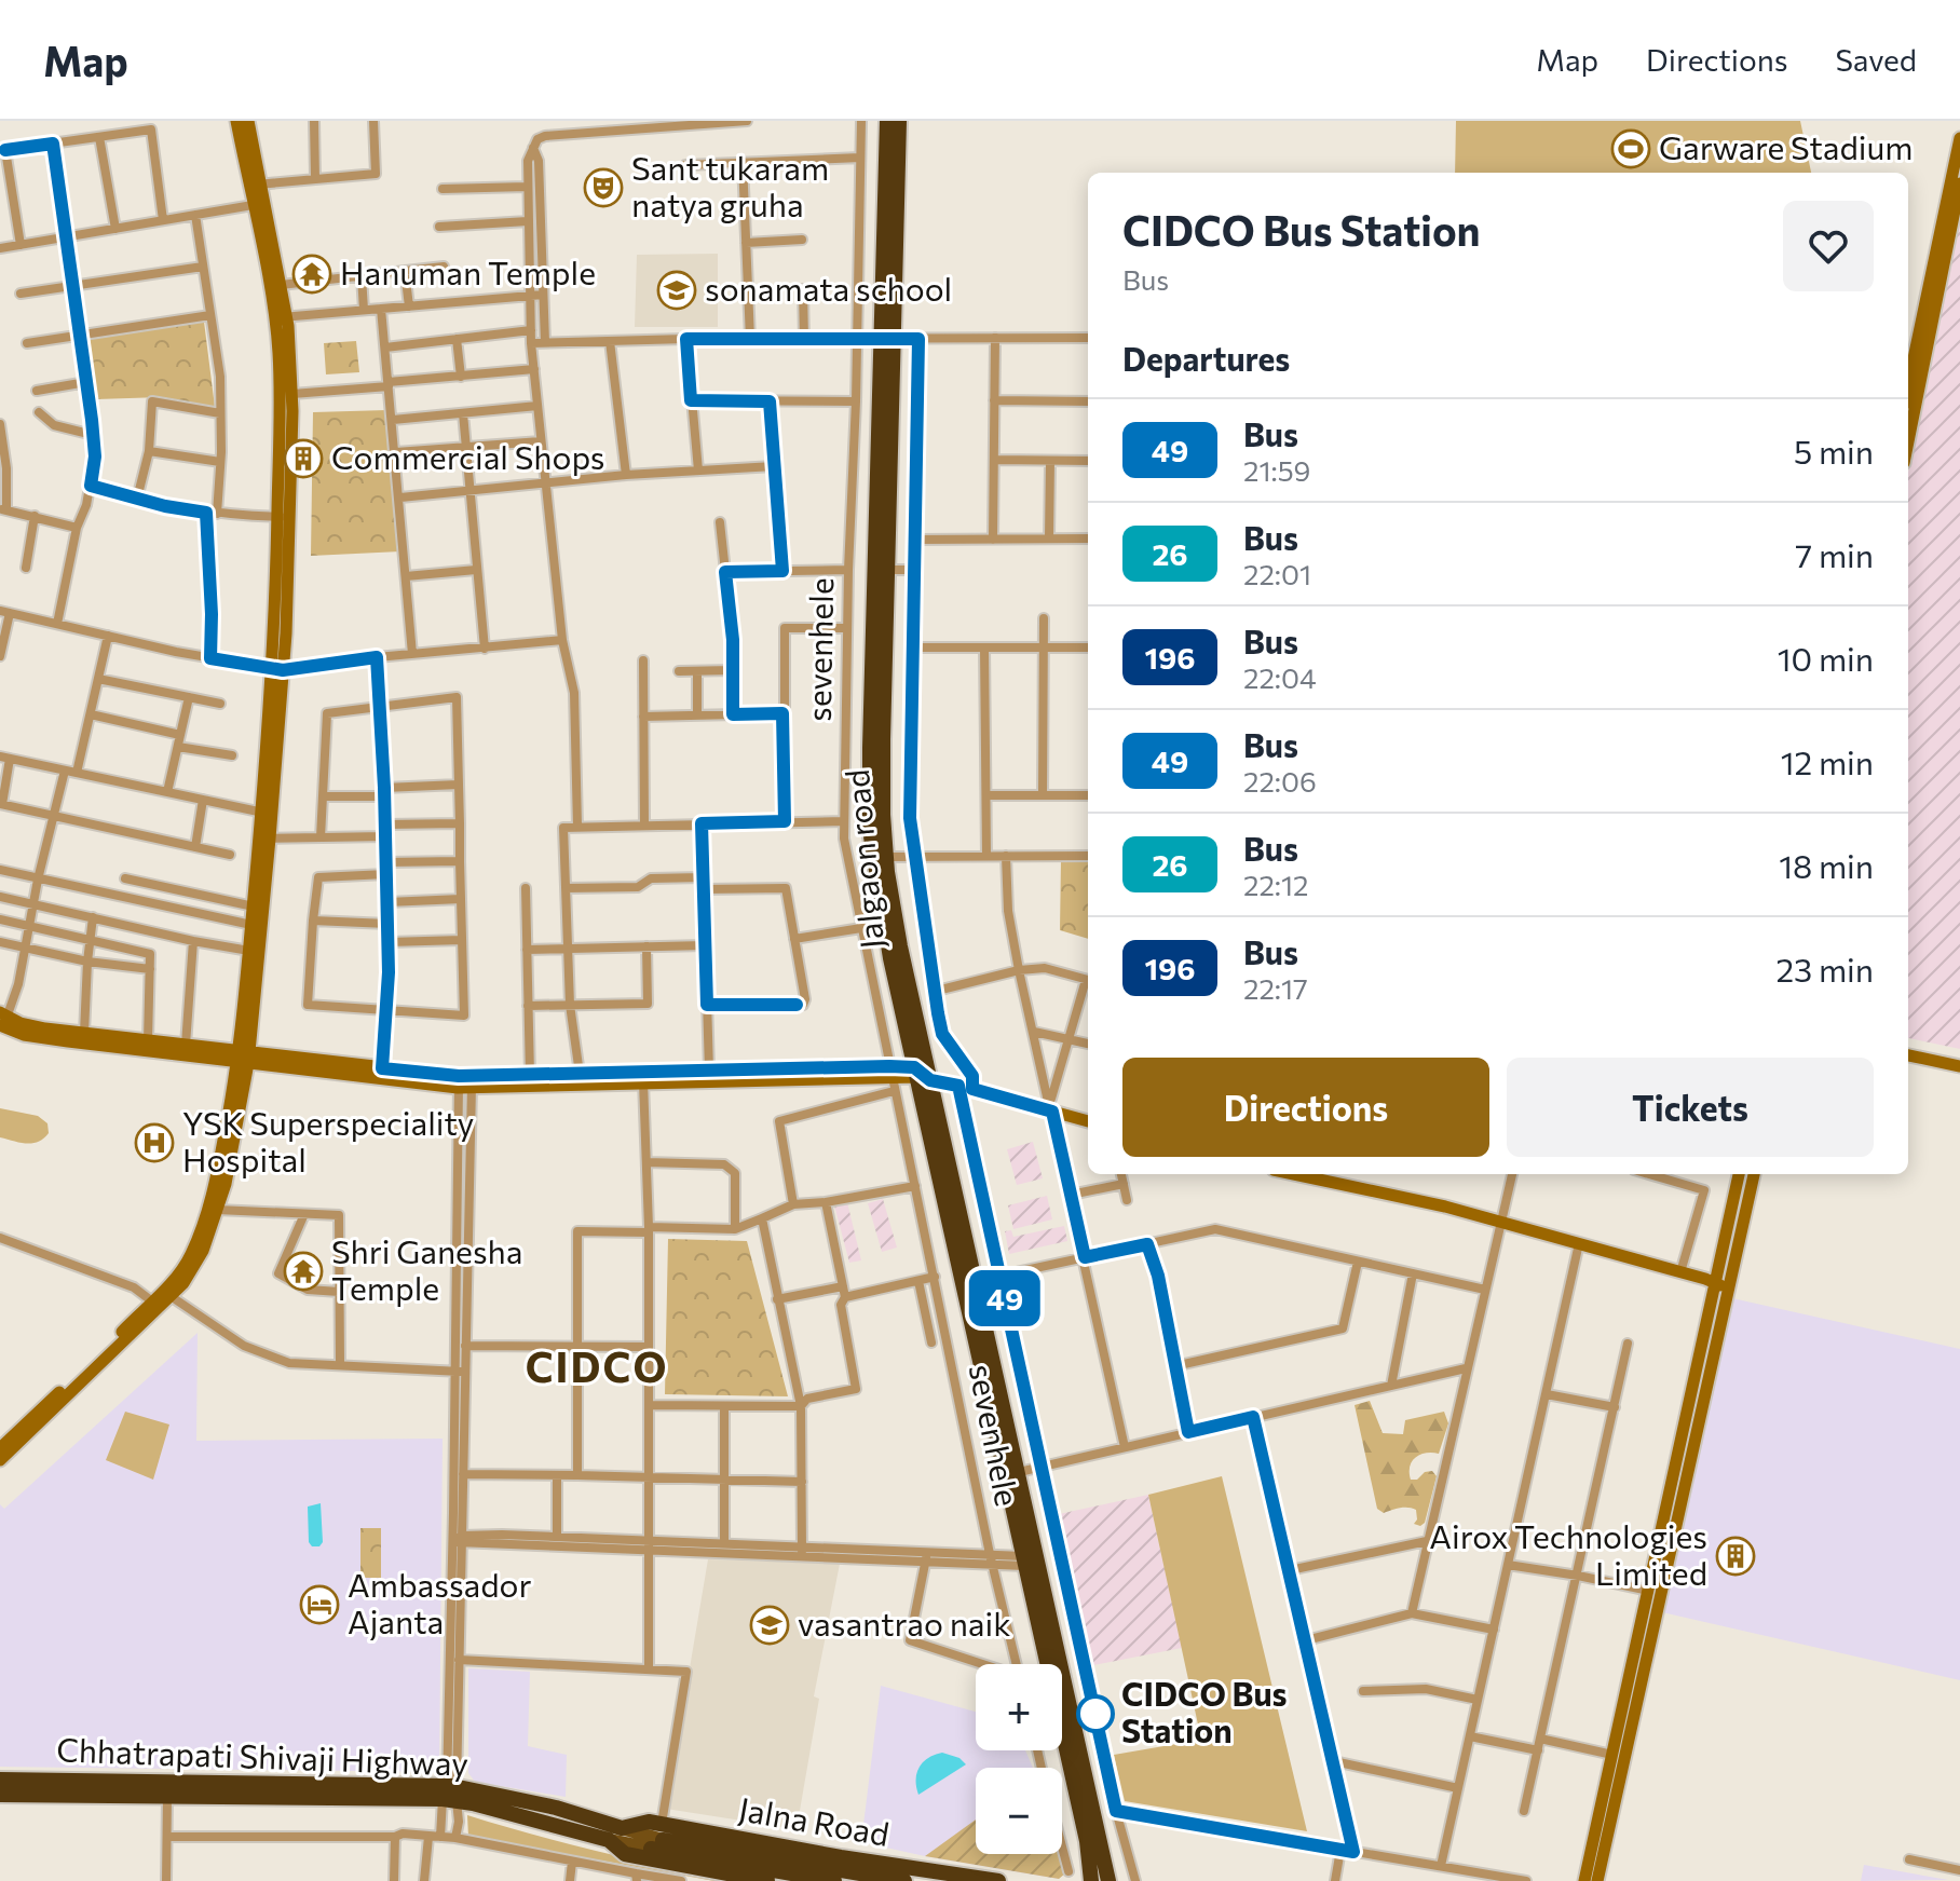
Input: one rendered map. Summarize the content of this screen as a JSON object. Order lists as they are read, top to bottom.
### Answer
{
  "streets": {
    "highway": ["Jalgaon road", "Chhatrapati Shivaji Highway", "Jalna Road"],
    "street": ["sevenhele"]
  },
  "crossings": [
    ["Chhatrapati Shivaji Highway", "Jalna Road"]
  ],
  "districts": ["CIDCO"],
  "places": {
    "sports": ["Garware Stadium"],
    "theatre": ["Sant tukaram natya gruha"],
    "temple": ["Hanuman Temple", "Shri Ganesha Temple"],
    "school or university": ["sonamata school", "vasantrao naik"],
    "building": ["Commercial Shops", "Airox Technologies Limited"],
    "hospital": ["YSK Superspeciality Hospital"],
    "hotel": ["Ambassador Ajanta"],
    "other": ["CIDCO Bus Station"]
  },
  "lines": ["bus line 49"],
  "page": {
    "header": "Map",
    "nav": ["Map", "Directions", "Saved"],
    "on_map": "49",
    "heading": [
      ["CIDCO Bus Station", "Bus"],
      "Departures"
    ],
    "list": [
      {
        "mark": "49",
        "name": "Bus",
        "note": "21:59",
        "value": "5 min"
      },
      {
        "mark": "26",
        "name": "Bus",
        "note": "22:01",
        "value": "7 min"
      },
      {
        "mark": "196",
        "name": "Bus",
        "note": "22:04",
        "value": "10 min"
      },
      {
        "mark": "49",
        "name": "Bus",
        "note": "22:06",
        "value": "12 min"
      },
      {
        "mark": "26",
        "name": "Bus",
        "note": "22:12",
        "value": "18 min"
      },
      {
        "mark": "196",
        "name": "Bus",
        "note": "22:17",
        "value": "23 min"
      }
    ],
    "buttons": ["Directions", "Tickets"],
    "map_buttons": ["+", "−"]
  }
}
